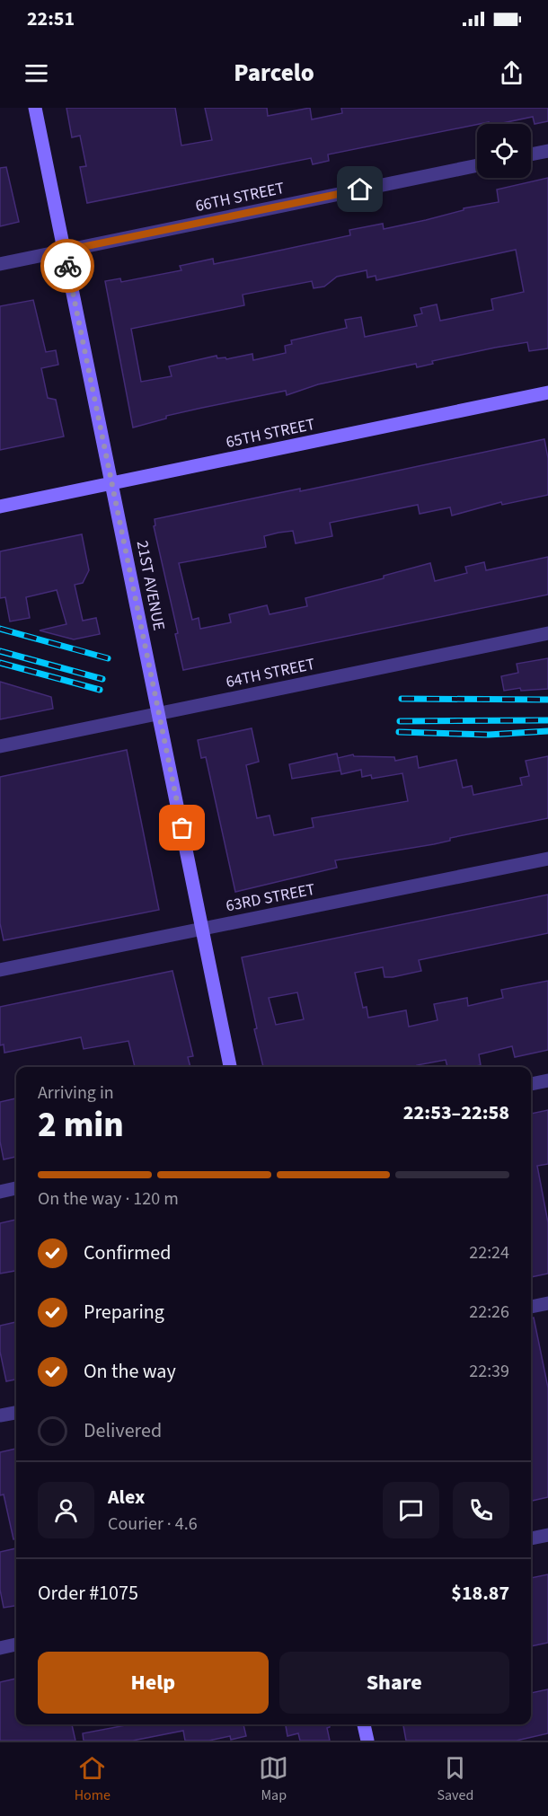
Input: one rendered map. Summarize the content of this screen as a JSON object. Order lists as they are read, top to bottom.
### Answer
{
  "streets": {
    "street": [
      "66TH STREET",
      "65TH STREET",
      "21ST AVENUE",
      "64TH STREET",
      "63RD STREET"
    ]
  },
  "crossings": [
    ["66TH STREET", "21ST AVENUE"],
    ["65TH STREET", "21ST AVENUE"],
    ["21ST AVENUE", "64TH STREET"],
    ["21ST AVENUE", "63RD STREET"]
  ],
  "page": {
    "status": "22:51",
    "header": "Parcelo",
    "heading": ["2 min", "Arriving in", "22:53–22:58"],
    "panel": [
      "Alex",
      "Courier · 4.6",
      "Order #1075",
      "$18.87"
    ],
    "bar": "On the way · 120 m",
    "list": [
      ["Confirmed", "22:24"],
      ["Preparing", "22:26"],
      ["On the way", "22:39"],
      "Delivered"
    ],
    "buttons": ["Help", "Share"],
    "tabs": ["Home", "Map", "Saved"]
  }
}
